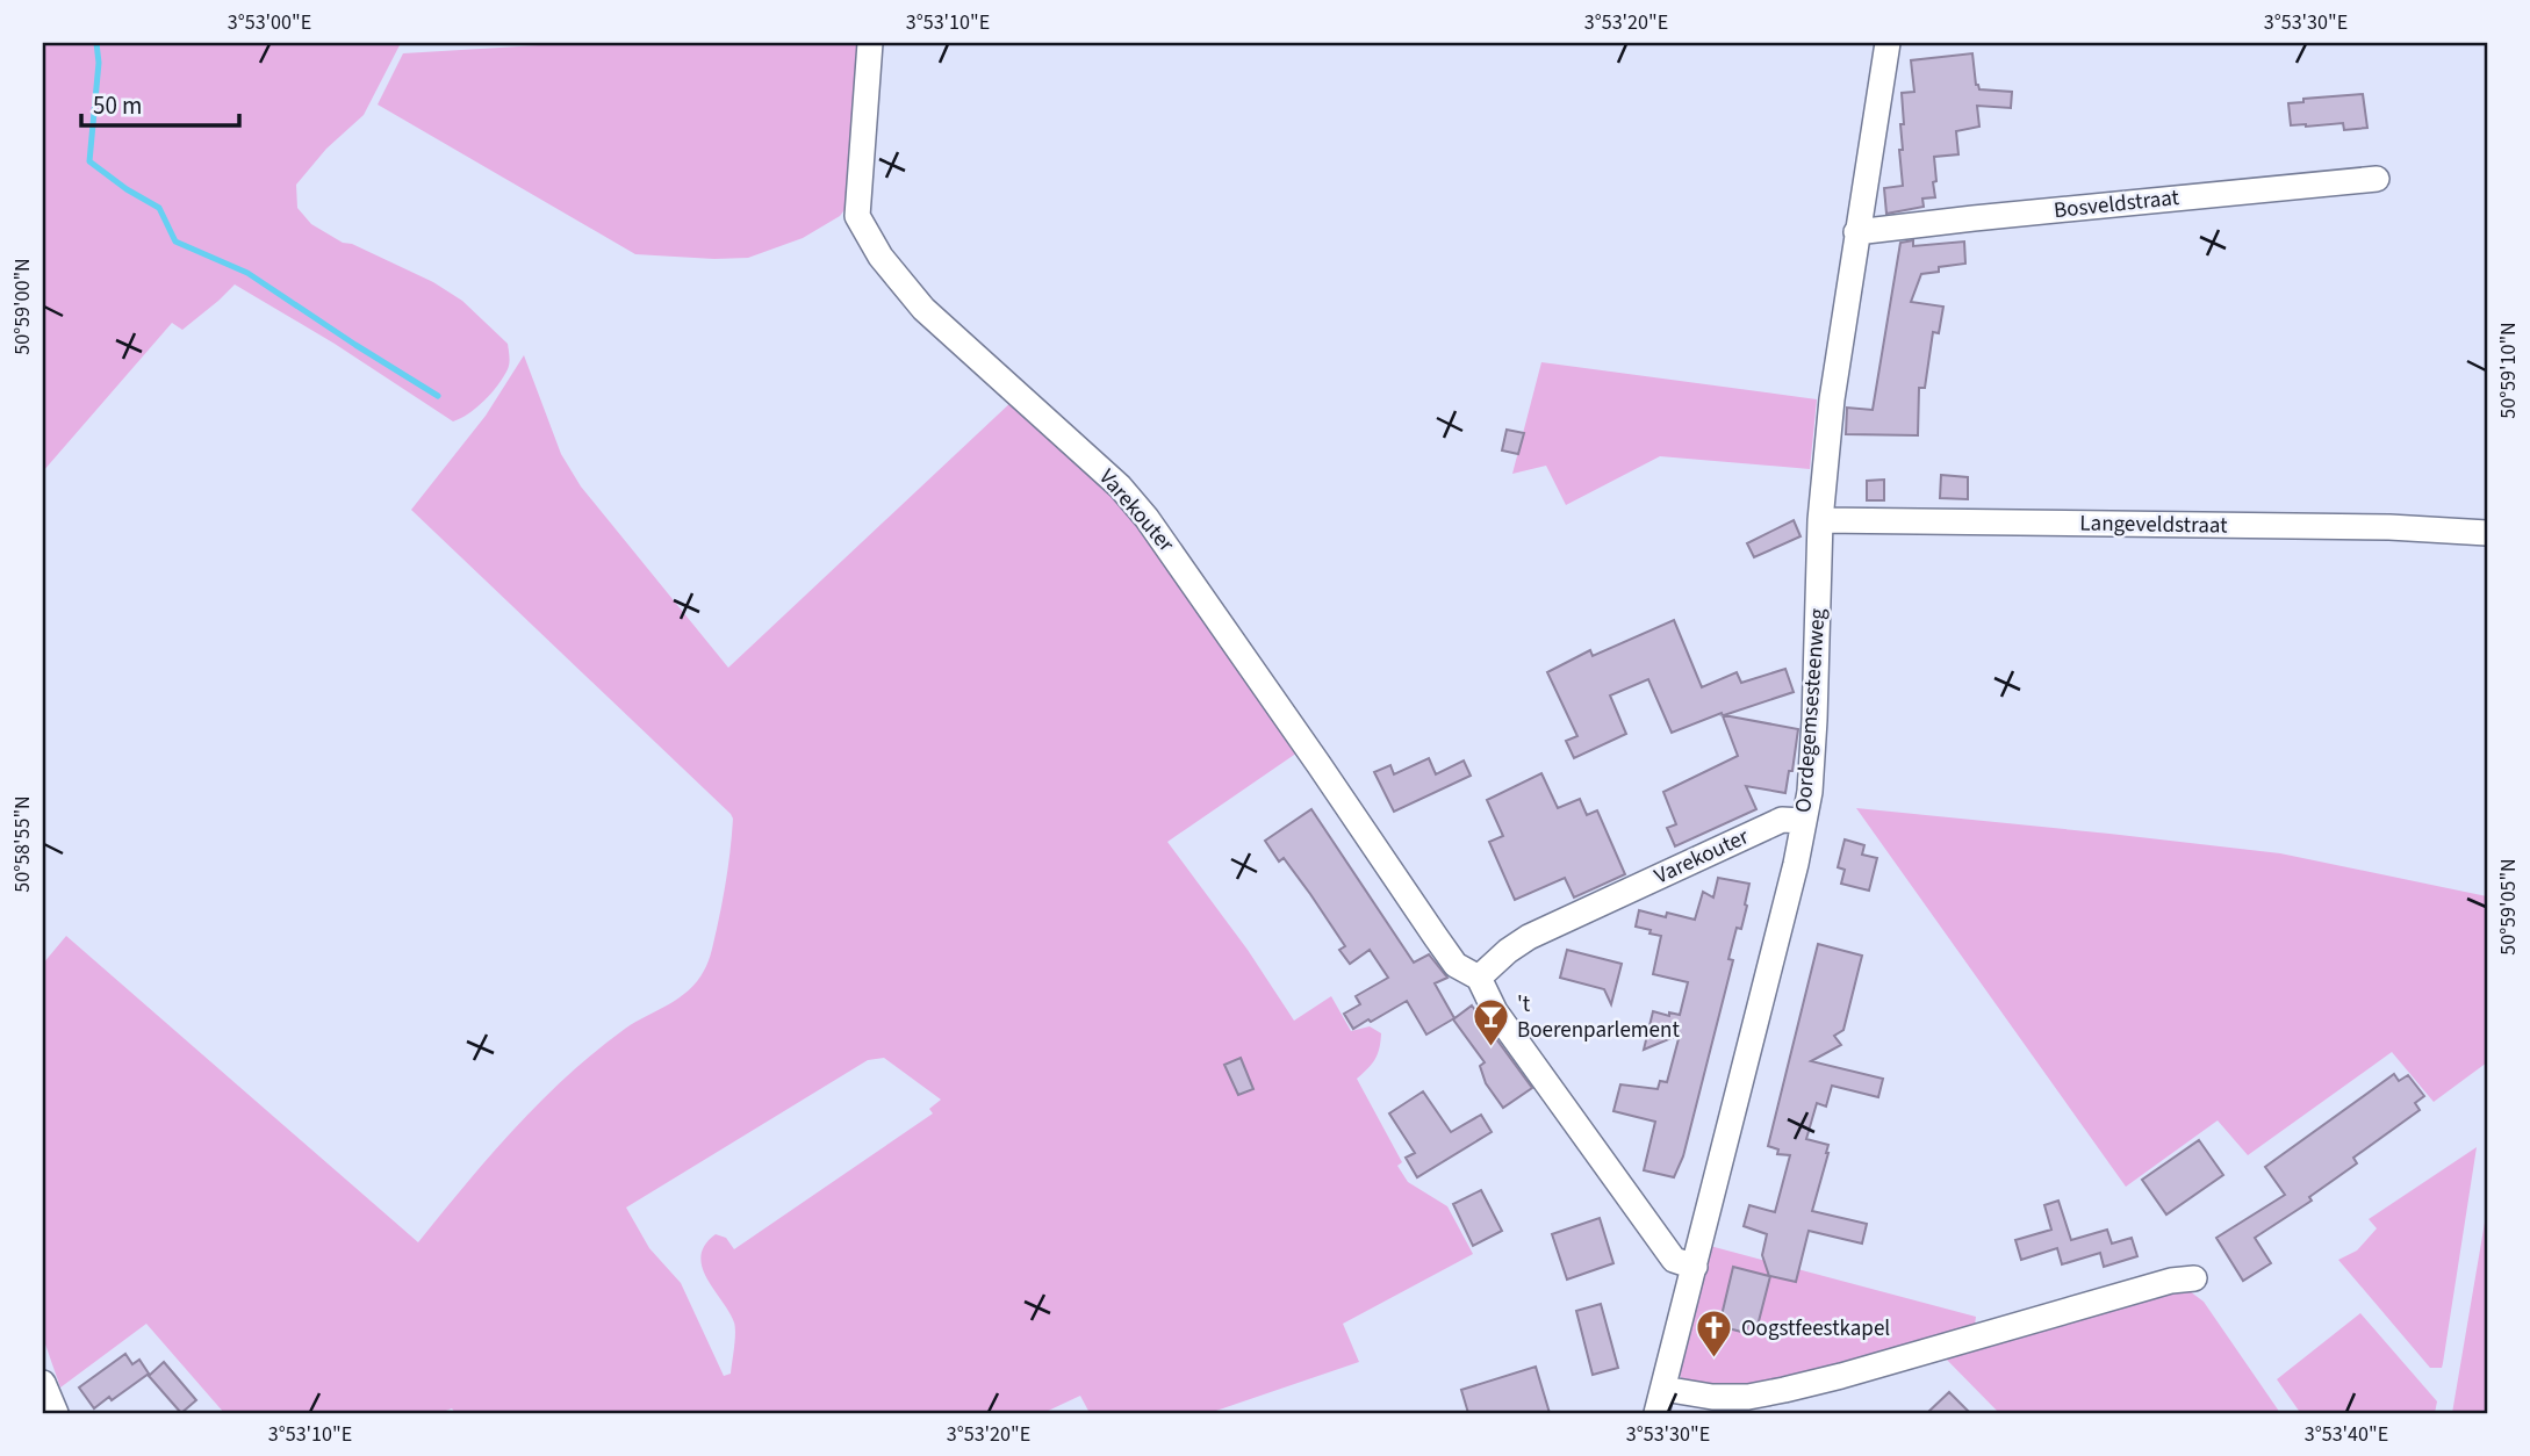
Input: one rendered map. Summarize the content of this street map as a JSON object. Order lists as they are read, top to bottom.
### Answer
{
  "streets": {
    "street": [
      "Bosveldstraat",
      "Varekouter",
      "Langeveldstraat",
      "Oordegemsesteenweg"
    ]
  },
  "crossings": [
    ["Bosveldstraat", "Oordegemsesteenweg"],
    ["Varekouter", "Oordegemsesteenweg"],
    ["Langeveldstraat", "Oordegemsesteenweg"]
  ],
  "places": {
    "bar": ["'t Boerenparlement"],
    "church": ["Oogstfeestkapel"]
  },
  "scale_bar": "50 m",
  "coordinates": [
    "3°53'00\"E",
    "3°53'10\"E",
    "3°53'20\"E",
    "3°53'30\"E",
    "50°59'00\"N",
    "50°59'10\"N",
    "50°58'55\"N",
    "50°59'05\"N",
    "3°53'40\"E"
  ]
}
